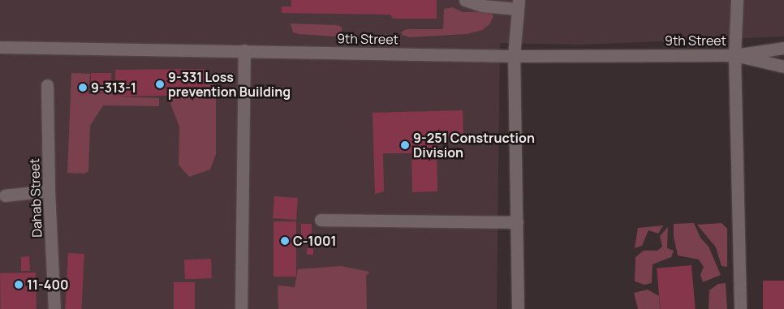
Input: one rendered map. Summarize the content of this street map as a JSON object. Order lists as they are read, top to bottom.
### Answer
{
  "streets": {
    "street": ["9th Street", "Dahab Street"]
  },
  "places": [
    "9-331 Loss prevention Building",
    "9-313-1",
    "9-251 Construction Division",
    "C-1001",
    "11-400"
  ]
}
